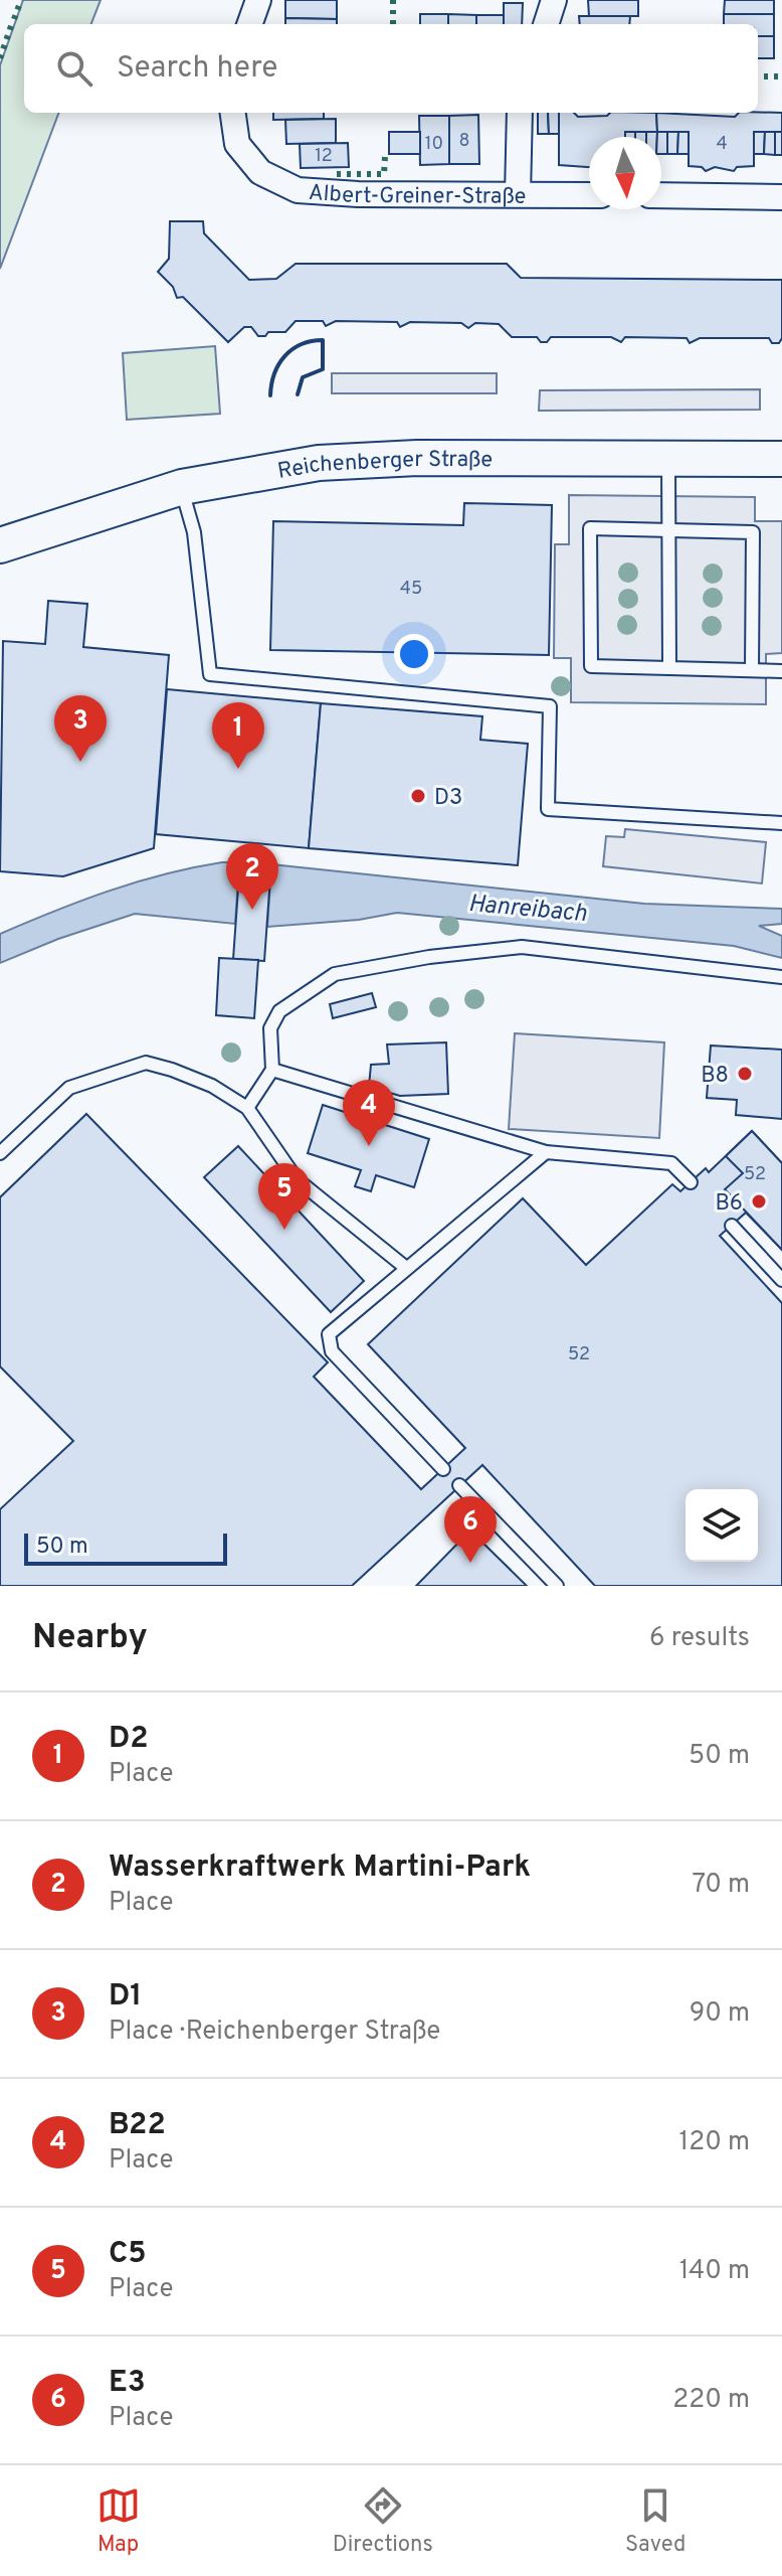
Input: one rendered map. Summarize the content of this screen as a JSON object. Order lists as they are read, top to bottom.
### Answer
{
  "streets": {
    "street": ["Albert-Greiner-Straße", "Reichenberger Straße"]
  },
  "water": ["Hanreibach"],
  "places": ["D3", "B8", "B6"],
  "house_numbers": [
    "8",
    "10",
    "4",
    "12",
    "45",
    "52",
    "52"
  ],
  "scale_bar": "50 m",
  "north": "bottom",
  "page": {
    "search": "Search here",
    "pins": [
      "3",
      "1",
      "2",
      "4",
      "5",
      "6"
    ],
    "scale": "50 m",
    "heading": ["Nearby", "6 results"],
    "list": [
      {
        "mark": "1",
        "name": "D2",
        "note": "Place",
        "value": "50 m"
      },
      {
        "mark": "2",
        "name": "Wasserkraftwerk Martini-Park",
        "note": "Place",
        "value": "70 m"
      },
      {
        "mark": "3",
        "name": "D1",
        "note": "Place · Reichenberger Straße",
        "value": "90 m"
      },
      {
        "mark": "4",
        "name": "B22",
        "note": "Place",
        "value": "120 m"
      },
      {
        "mark": "5",
        "name": "C5",
        "note": "Place",
        "value": "140 m"
      },
      {
        "mark": "6",
        "name": "E3",
        "note": "Place",
        "value": "220 m"
      }
    ],
    "nav": ["Map", "Directions", "Saved"]
  }
}
